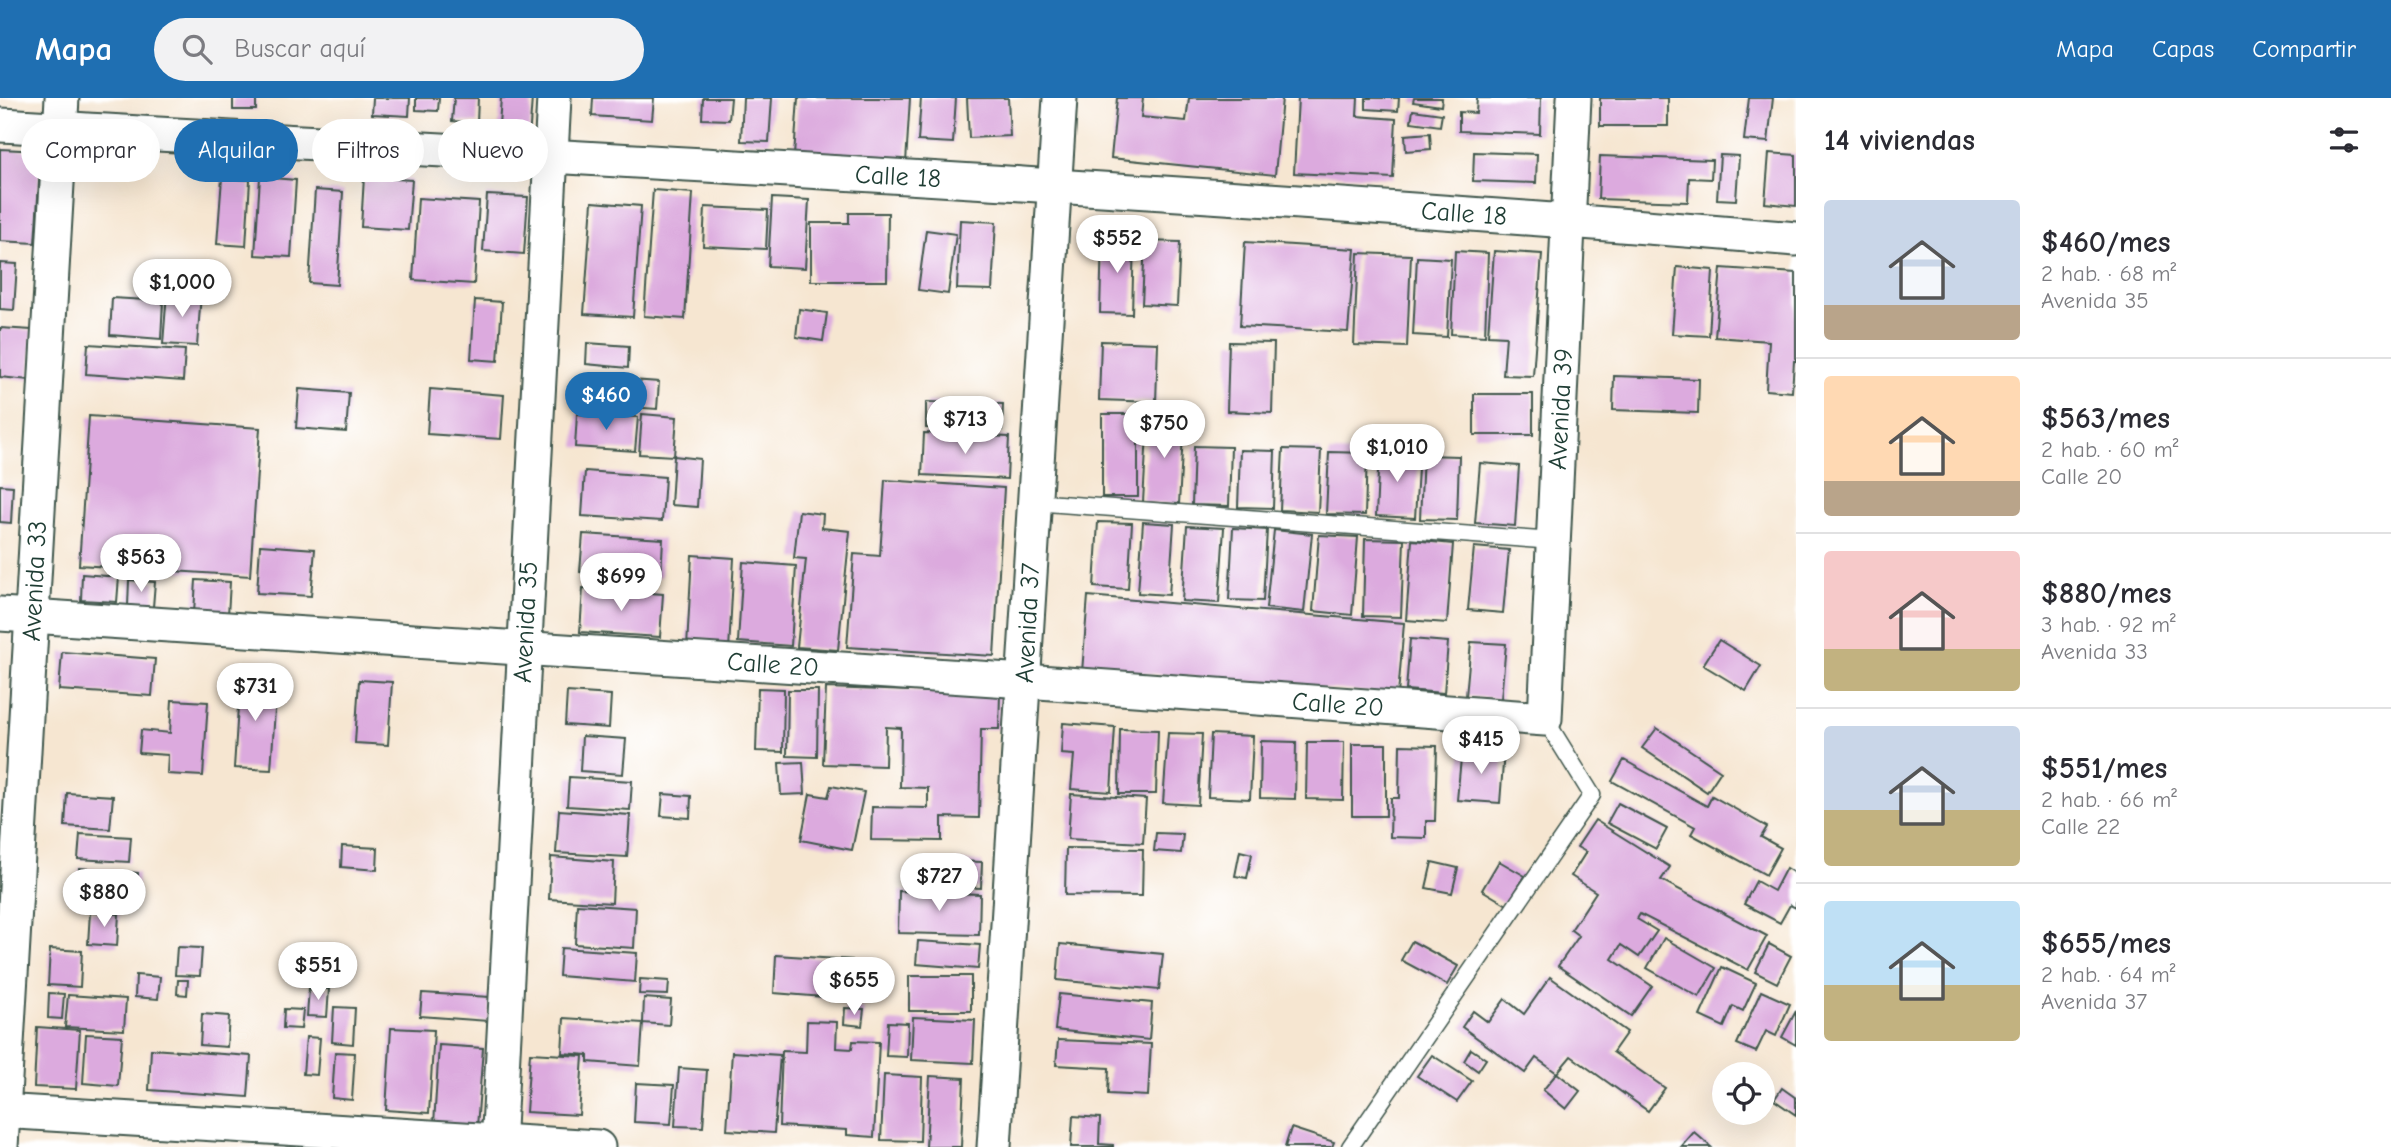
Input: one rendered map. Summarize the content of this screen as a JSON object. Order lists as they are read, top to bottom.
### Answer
{
  "streets": {
    "street": [
      "Calle 18",
      "Avenida 39",
      "Avenida 33",
      "Avenida 35",
      "Avenida 37",
      "Calle 20"
    ]
  },
  "crossings": [
    ["Calle 18", "Avenida 39"],
    ["Calle 18", "Avenida 33"],
    ["Calle 18", "Avenida 35"],
    ["Calle 18", "Avenida 37"],
    ["Avenida 39", "Calle 20"],
    ["Avenida 33", "Calle 20"],
    ["Avenida 35", "Calle 20"],
    ["Avenida 37", "Calle 20"]
  ],
  "page": {
    "header": "Mapa",
    "search": "Buscar aquí",
    "nav": ["Mapa", "Capas", "Compartir"],
    "heading": "14 viviendas",
    "chip": [
      "Comprar",
      "Alquilar",
      "Filtros",
      "Nuevo"
    ],
    "list": [
      {
        "name": "$460/mes",
        "note": "2 hab. · 68 m² · Avenida 35"
      },
      {
        "name": "$563/mes",
        "note": "2 hab. · 60 m² · Calle 20"
      },
      {
        "name": "$880/mes",
        "note": "3 hab. · 92 m² · Avenida 33"
      },
      {
        "name": "$551/mes",
        "note": "2 hab. · 66 m² · Calle 22"
      },
      {
        "name": "$655/mes",
        "note": "2 hab. · 64 m² · Avenida 37"
      }
    ],
    "price": [
      "$552",
      "$1,000",
      "$460",
      "$713",
      "$750",
      "$1,010",
      "$563",
      "$699",
      "$731",
      "$415",
      "$727",
      "$880",
      "$551",
      "$655"
    ]
  }
}
